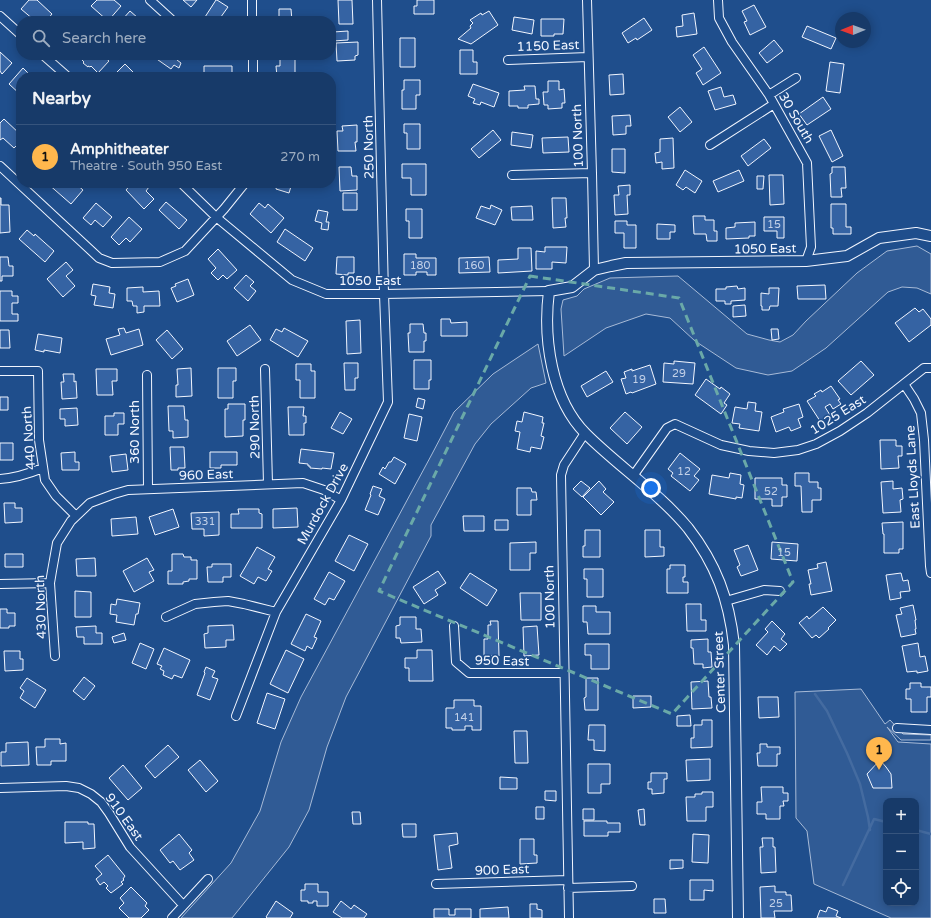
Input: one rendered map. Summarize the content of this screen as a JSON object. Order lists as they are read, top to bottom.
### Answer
{
  "streets": {
    "street": [
      "1150 East",
      "30 South",
      "100 North",
      "250 North",
      "1050 East",
      "1025 East",
      "290 North",
      "360 North",
      "440 North",
      "960 East",
      "East Lloyds Lane",
      "Murdock Drive",
      "430 North",
      "950 East",
      "Center Street",
      "910 East",
      "900 East"
    ]
  },
  "crossings": [
    ["1150 East", "100 North"],
    ["30 South", "1050 East"],
    ["100 North", "1050 East"],
    ["100 North", "950 East"],
    ["100 North", "Center Street"],
    ["100 North", "900 East"],
    ["250 North", "1050 East"],
    ["250 North", "Murdock Drive"],
    ["1050 East", "Murdock Drive"],
    ["1025 East", "East Lloyds Lane"],
    ["1025 East", "Center Street"],
    ["290 North", "960 East"],
    ["360 North", "960 East"],
    ["440 North", "960 East"],
    ["440 North", "430 North"],
    ["960 East", "Murdock Drive"],
    ["960 East", "430 North"]
  ],
  "house_numbers": [
    "15",
    "180",
    "160",
    "29",
    "19",
    "12",
    "52",
    "331",
    "15",
    "141",
    "25"
  ],
  "north": "left",
  "page": {
    "search": "Search here",
    "heading": "Nearby",
    "list": [
      {
        "mark": "1",
        "name": "Amphitheater",
        "note": "Theatre · South 950 East",
        "value": "270 m"
      }
    ],
    "pins": "1",
    "map_buttons": ["+", "−"]
  }
}
